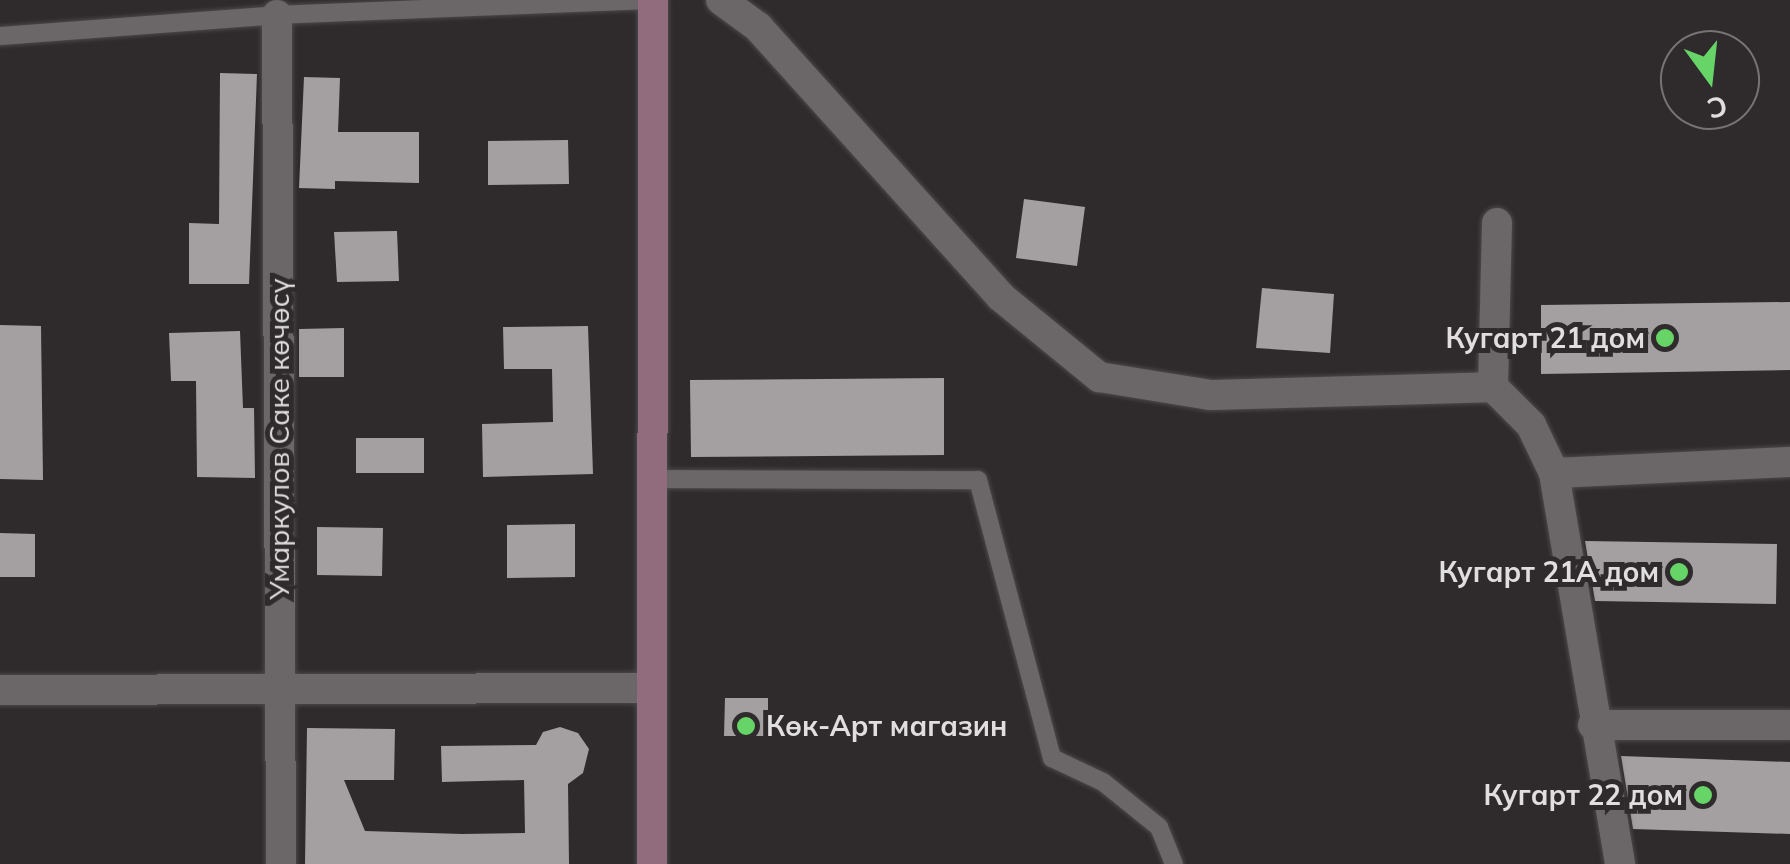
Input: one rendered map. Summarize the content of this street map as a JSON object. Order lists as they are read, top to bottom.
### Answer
{
  "streets": {
    "street": ["Умаркулов Саке көчөсү"]
  },
  "places": [
    "Кугарт 21 дом",
    "Кугарт 21А дом",
    "Көк-Арт магазин",
    "Кугарт 22 дом"
  ],
  "north": "bottom"
}
